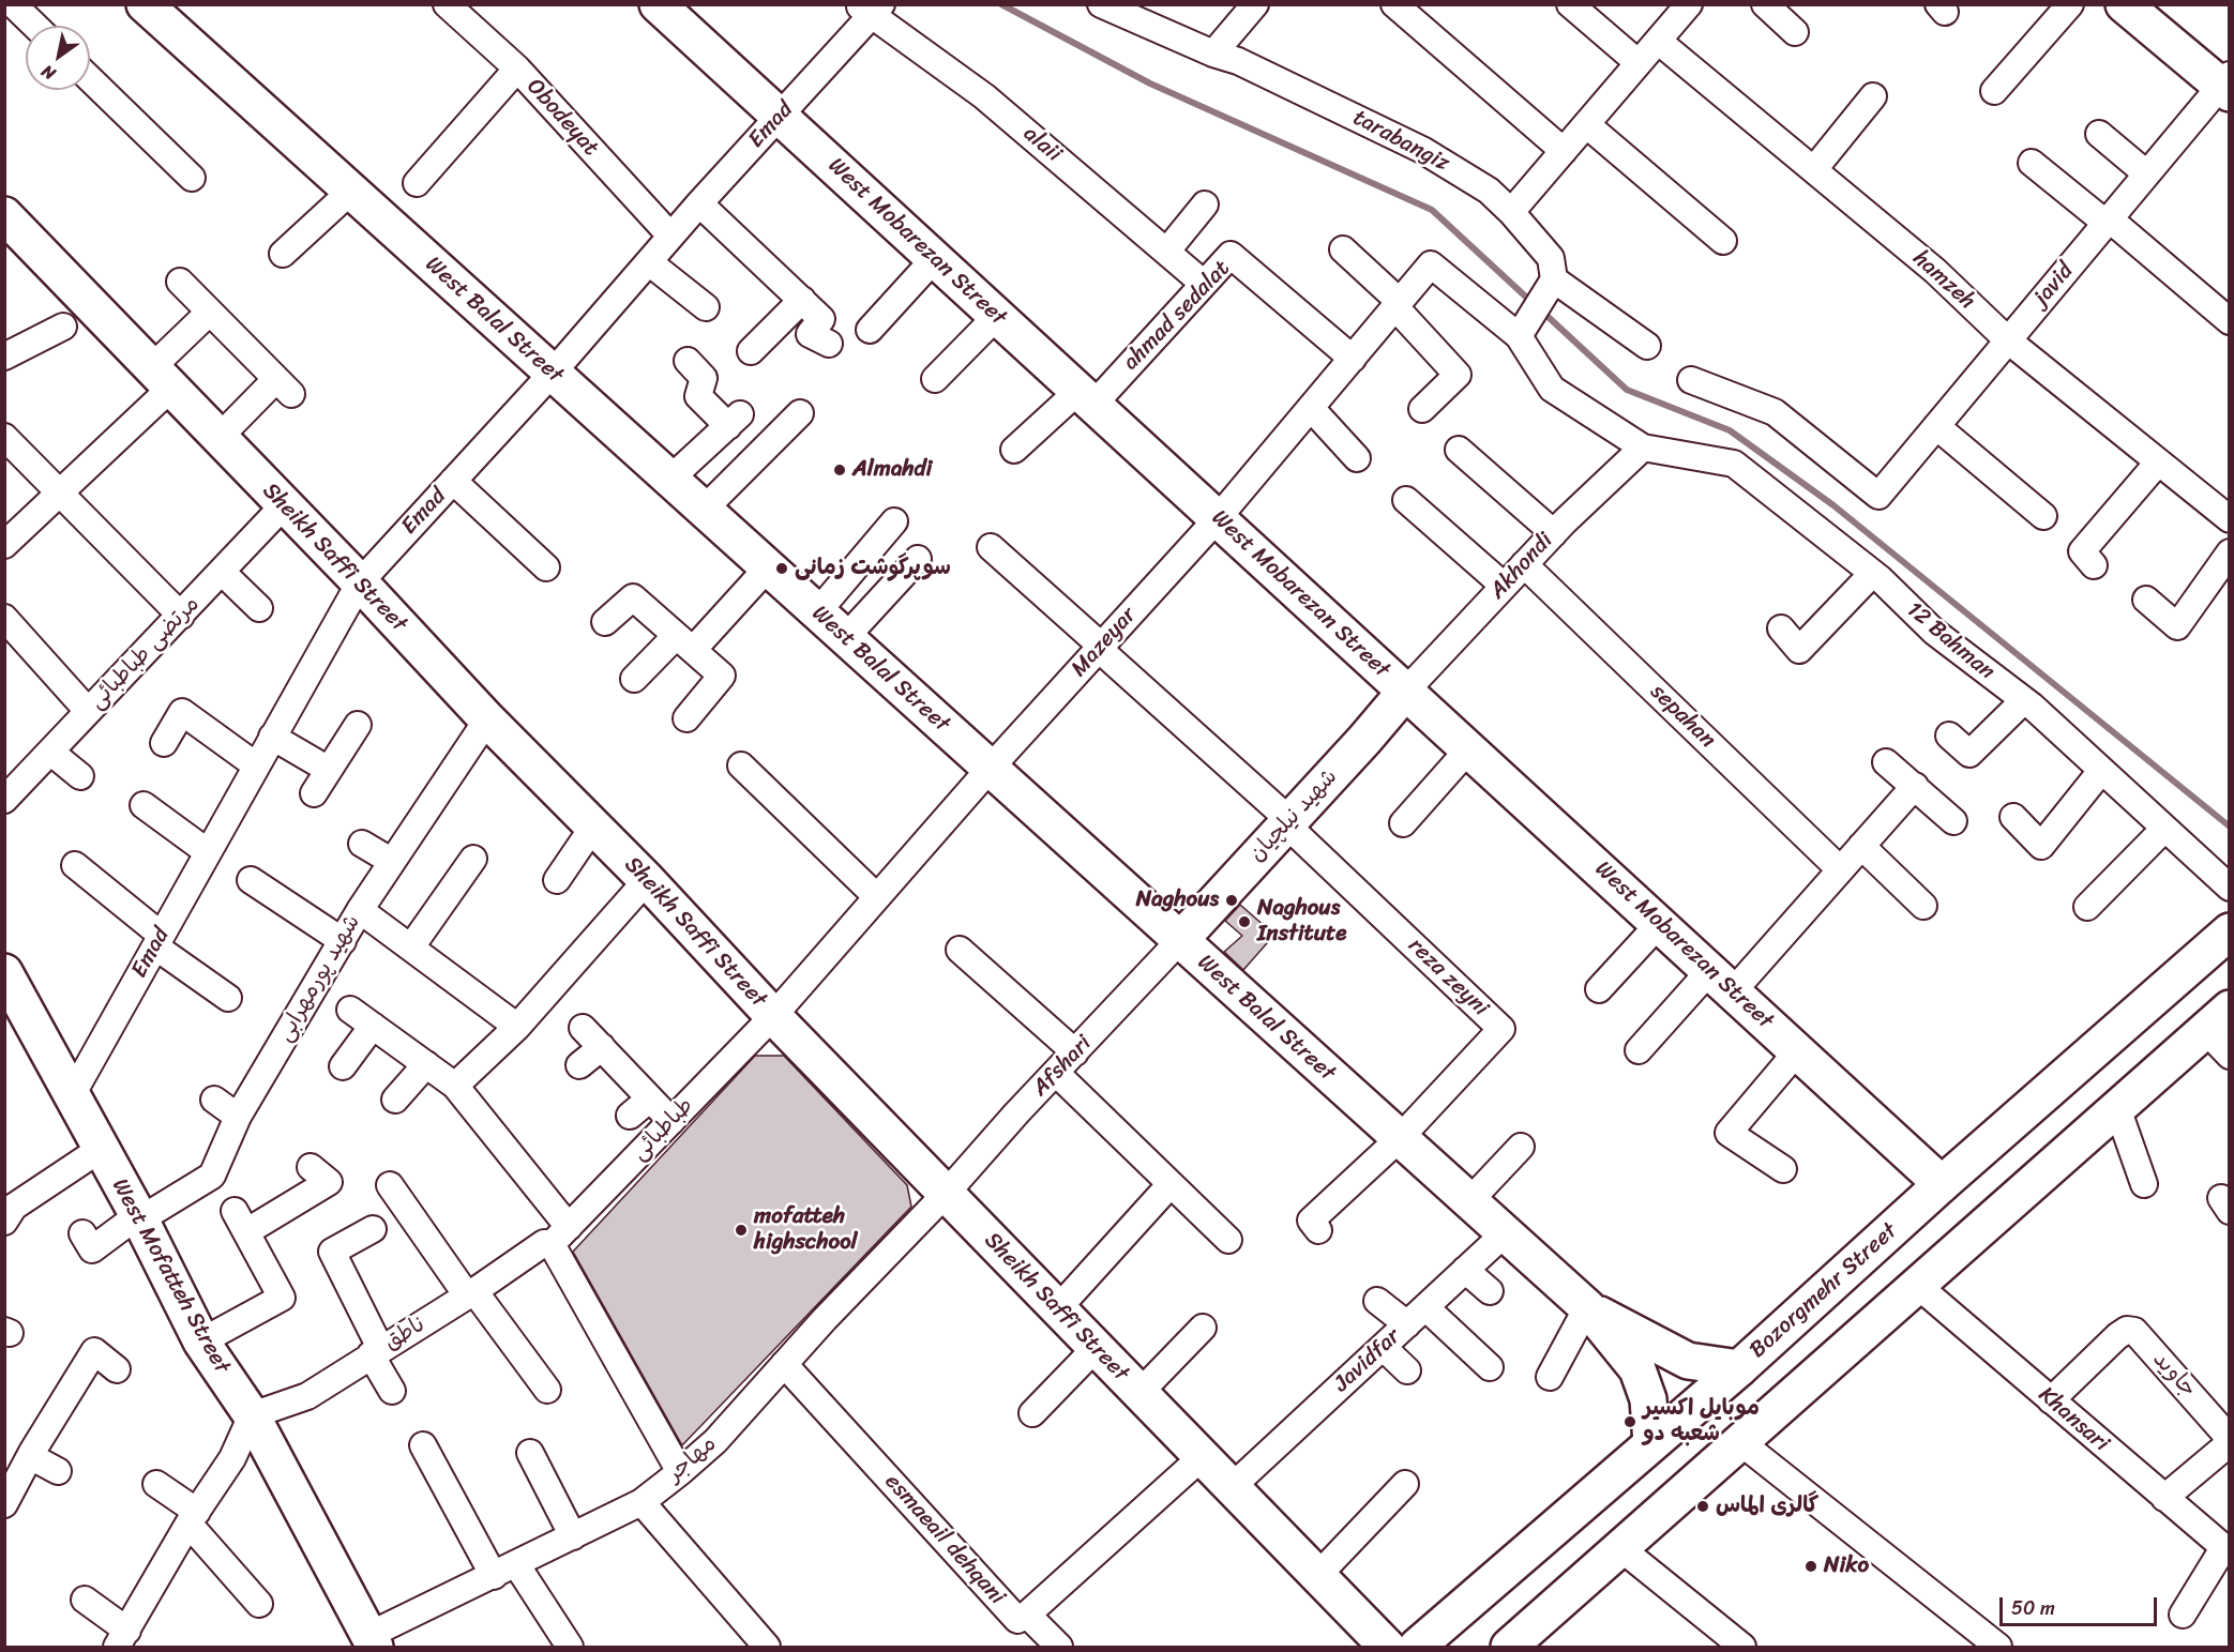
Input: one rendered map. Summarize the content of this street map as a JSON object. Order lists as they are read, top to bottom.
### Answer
{
  "streets": {
    "street": [
      "Obodeyat",
      "Emad",
      "tarabangiz",
      "alaii",
      "West Mobarezan Street",
      "hamzeh",
      "javid",
      "ahmad sedalat",
      "West Balal Street",
      "Sheikh Saffi Street",
      "Akhondi",
      "12 Bahman",
      "Mazeyar",
      "مرتضی طباطبائی",
      "sepahan",
      "شهید نیلچیان",
      "reza zeyni",
      "شهید پورمهرابی",
      "Afshari",
      "طباطبائی",
      "West Mofatteh Street",
      "Bozorgmehr Street",
      "ناطق",
      "Javidfar",
      "جاوید",
      "Khansari",
      "مهاجر",
      "esmaeail dehqani"
    ]
  },
  "crossings": [
    ["Obodeyat", "Emad"],
    ["Emad", "alaii"],
    ["Emad", "West Mobarezan Street"],
    ["Emad", "West Balal Street"],
    ["Emad", "Sheikh Saffi Street"],
    ["Emad", "West Mofatteh Street"],
    ["alaii", "ahmad sedalat"],
    ["West Mobarezan Street", "ahmad sedalat"],
    ["West Mobarezan Street", "Akhondi"],
    ["West Mobarezan Street", "Mazeyar"],
    ["West Mobarezan Street", "شهید نیلچیان"],
    ["West Mobarezan Street", "Bozorgmehr Street"],
    ["hamzeh", "javid"],
    ["ahmad sedalat", "Mazeyar"],
    ["West Balal Street", "Mazeyar"],
    ["West Balal Street", "شهید نیلچیان"],
    ["West Balal Street", "reza zeyni"],
    ["West Balal Street", "Afshari"],
    ["West Balal Street", "Javidfar"],
    ["Sheikh Saffi Street", "Mazeyar"],
    ["Sheikh Saffi Street", "مرتضی طباطبائی"],
    ["Sheikh Saffi Street", "شهید پورمهرابی"],
    ["Sheikh Saffi Street", "Afshari"],
    ["Sheikh Saffi Street", "طباطبائی"],
    ["Sheikh Saffi Street", "Javidfar"],
    ["Sheikh Saffi Street", "مهاجر"],
    ["Sheikh Saffi Street", "esmaeail dehqani"],
    ["Akhondi", "12 Bahman"],
    ["Akhondi", "sepahan"],
    ["Akhondi", "شهید نیلچیان"],
    ["Mazeyar", "طباطبائی"],
    ["شهید نیلچیان", "reza zeyni"],
    ["شهید نیلچیان", "Afshari"],
    ["شهید پورمهرابی", "West Mofatteh Street"],
    ["Afshari", "مهاجر"],
    ["طباطبائی", "ناطق"],
    ["West Mofatteh Street", "ناطق"],
    ["West Mofatteh Street", "مهاجر"],
    ["جاوید", "Khansari"],
    ["مهاجر", "esmaeail dehqani"]
  ],
  "places": [
    "Almahdi",
    "سوپرگوشت زمانی",
    "Naghous",
    "Naghous Institute",
    "mofatteh highschool",
    "موبایل اکسیر شعبه دو",
    "گالری الماس",
    "Niko"
  ],
  "scale_bar": "50 m",
  "north": "bottom left"
}
